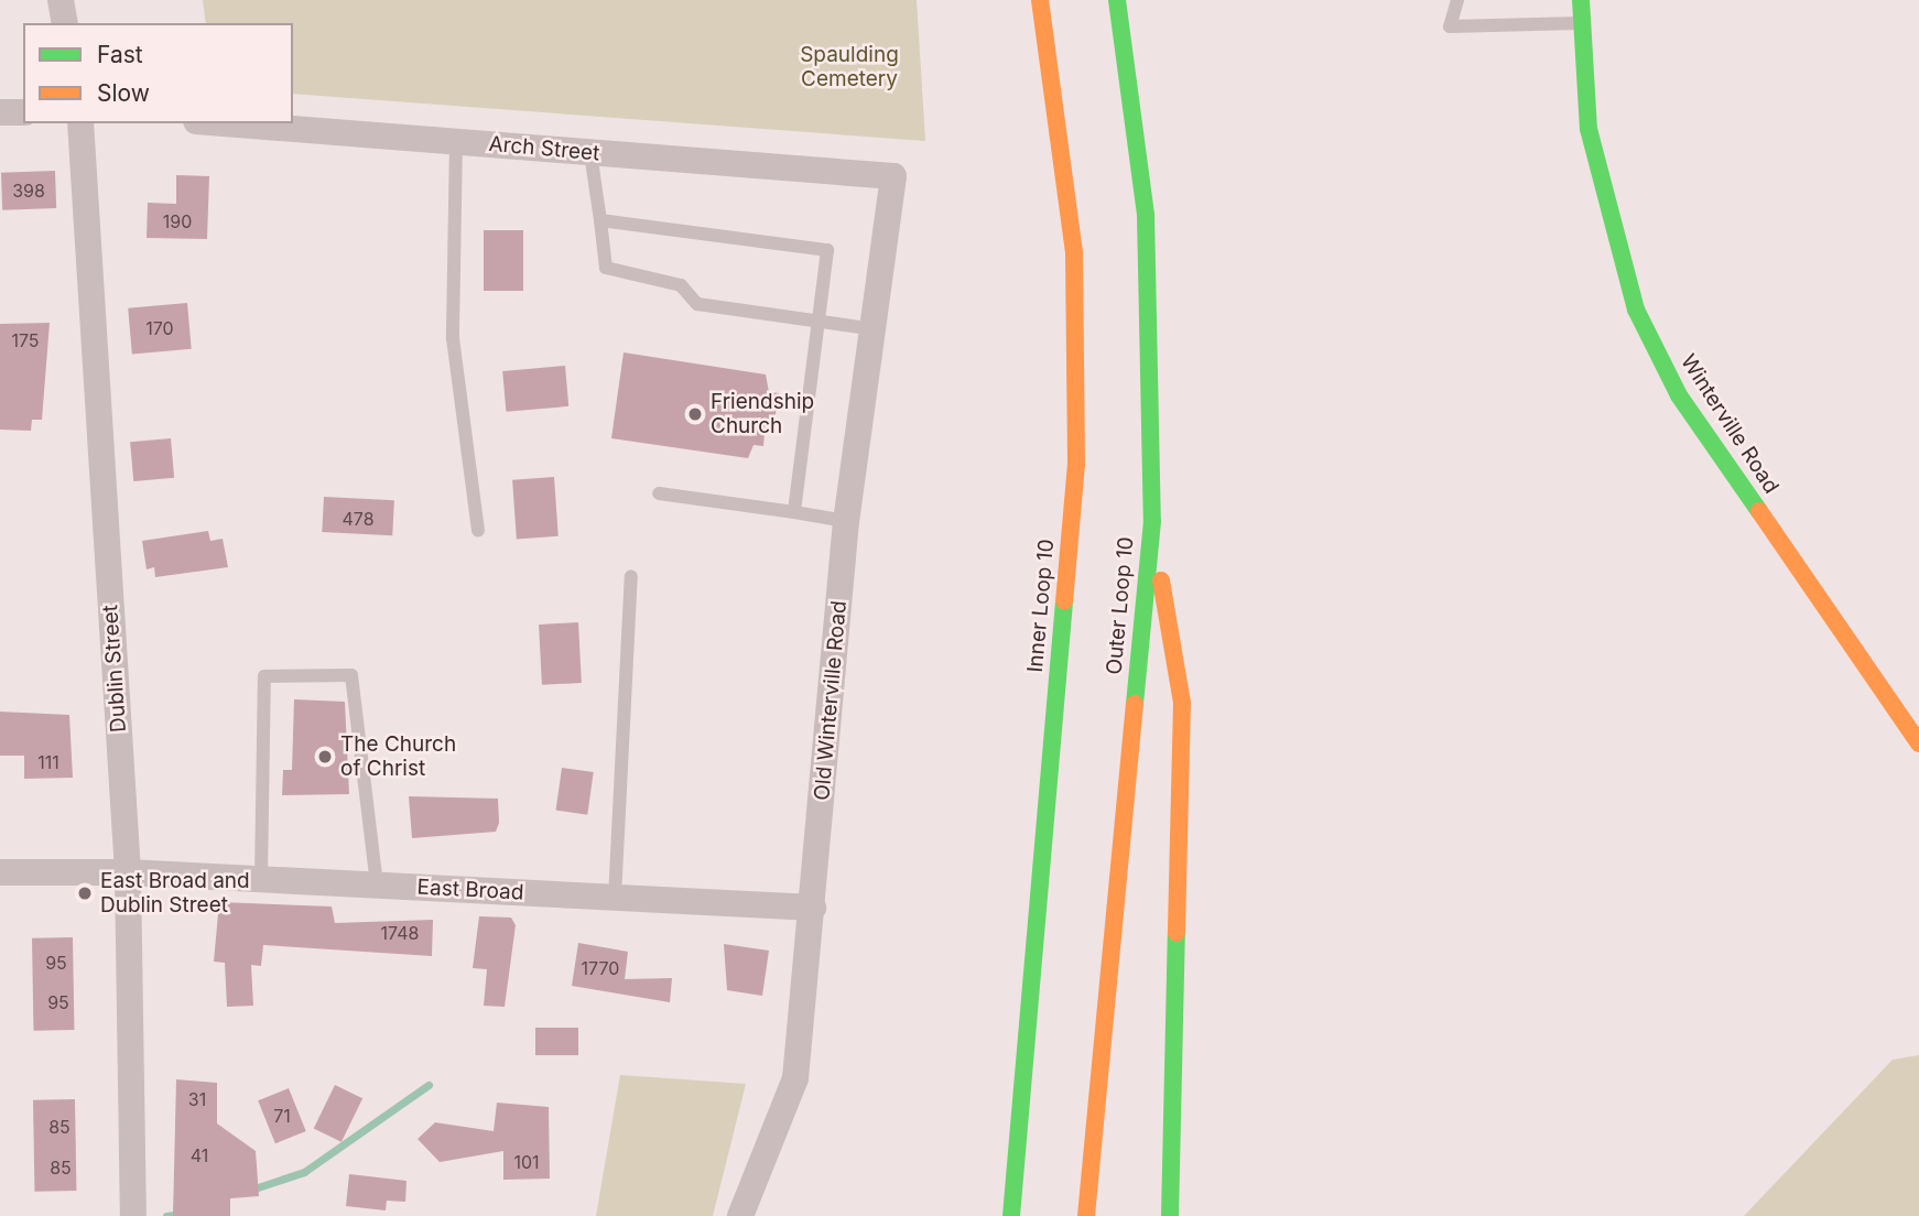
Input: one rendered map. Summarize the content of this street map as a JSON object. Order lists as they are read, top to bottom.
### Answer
{
  "streets": {
    "main road": ["Winterville Road", "Inner Loop 10", "Outer Loop 10"],
    "street": [
      "Arch Street",
      "Dublin Street",
      "Old Winterville Road",
      "East Broad"
    ]
  },
  "crossings": [
    ["Arch Street", "Old Winterville Road"],
    ["Dublin Street", "East Broad"],
    ["Old Winterville Road", "East Broad"]
  ],
  "parks": ["Spaulding Cemetery"],
  "places": ["Friendship Church", "The Church of Christ", "East Broad and Dublin Street"],
  "house_numbers": [
    "398",
    "190",
    "170",
    "175",
    "478",
    "111",
    "1748",
    "95",
    "1770",
    "95",
    "31",
    "71",
    "85",
    "41",
    "101",
    "85"
  ],
  "legend": ["Fast", "Slow"]
}
